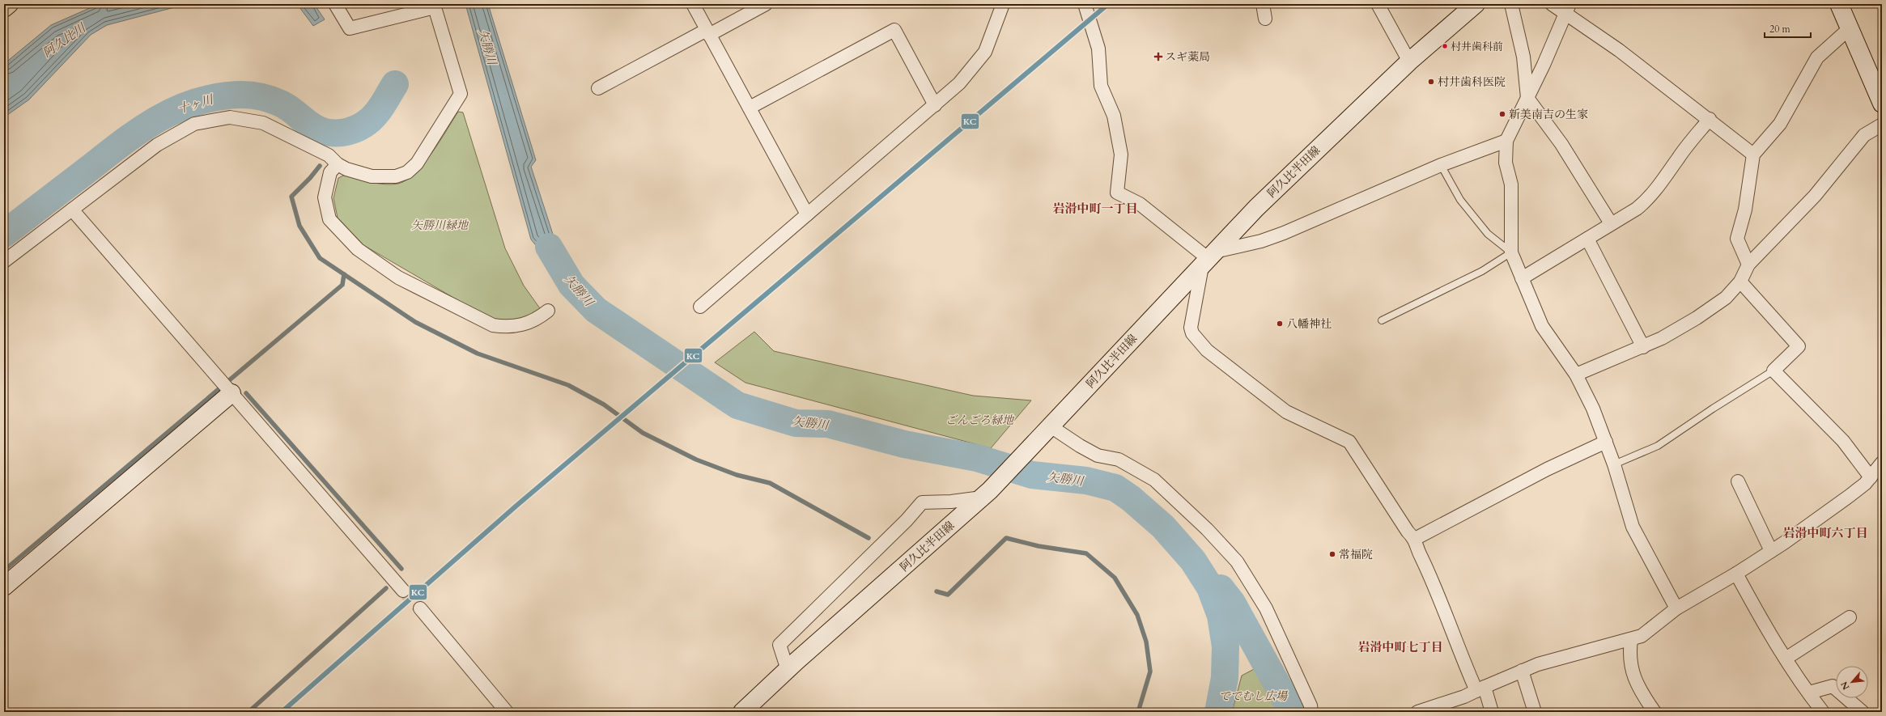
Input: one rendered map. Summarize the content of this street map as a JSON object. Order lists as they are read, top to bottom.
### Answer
{
  "streets": {
    "main road": ["阿久比半田線"]
  },
  "districts": ["岩滑中町一丁目", "岩滑中町六丁目", "岩滑中町七丁目"],
  "water": ["阿久比川", "矢勝川", "十ヶ川"],
  "parks": ["矢勝川緑地", "ごんごろ緑地", "ででむし広場"],
  "places": {
    "other": [
      "村井歯科前",
      "村井歯科医院",
      "新美南吉の生家",
      "八幡神社",
      "常福院"
    ],
    "health": ["スギ薬局"]
  },
  "lines": ["transit line KC"],
  "scale_bar": "20 m",
  "north": "bottom left"
}
